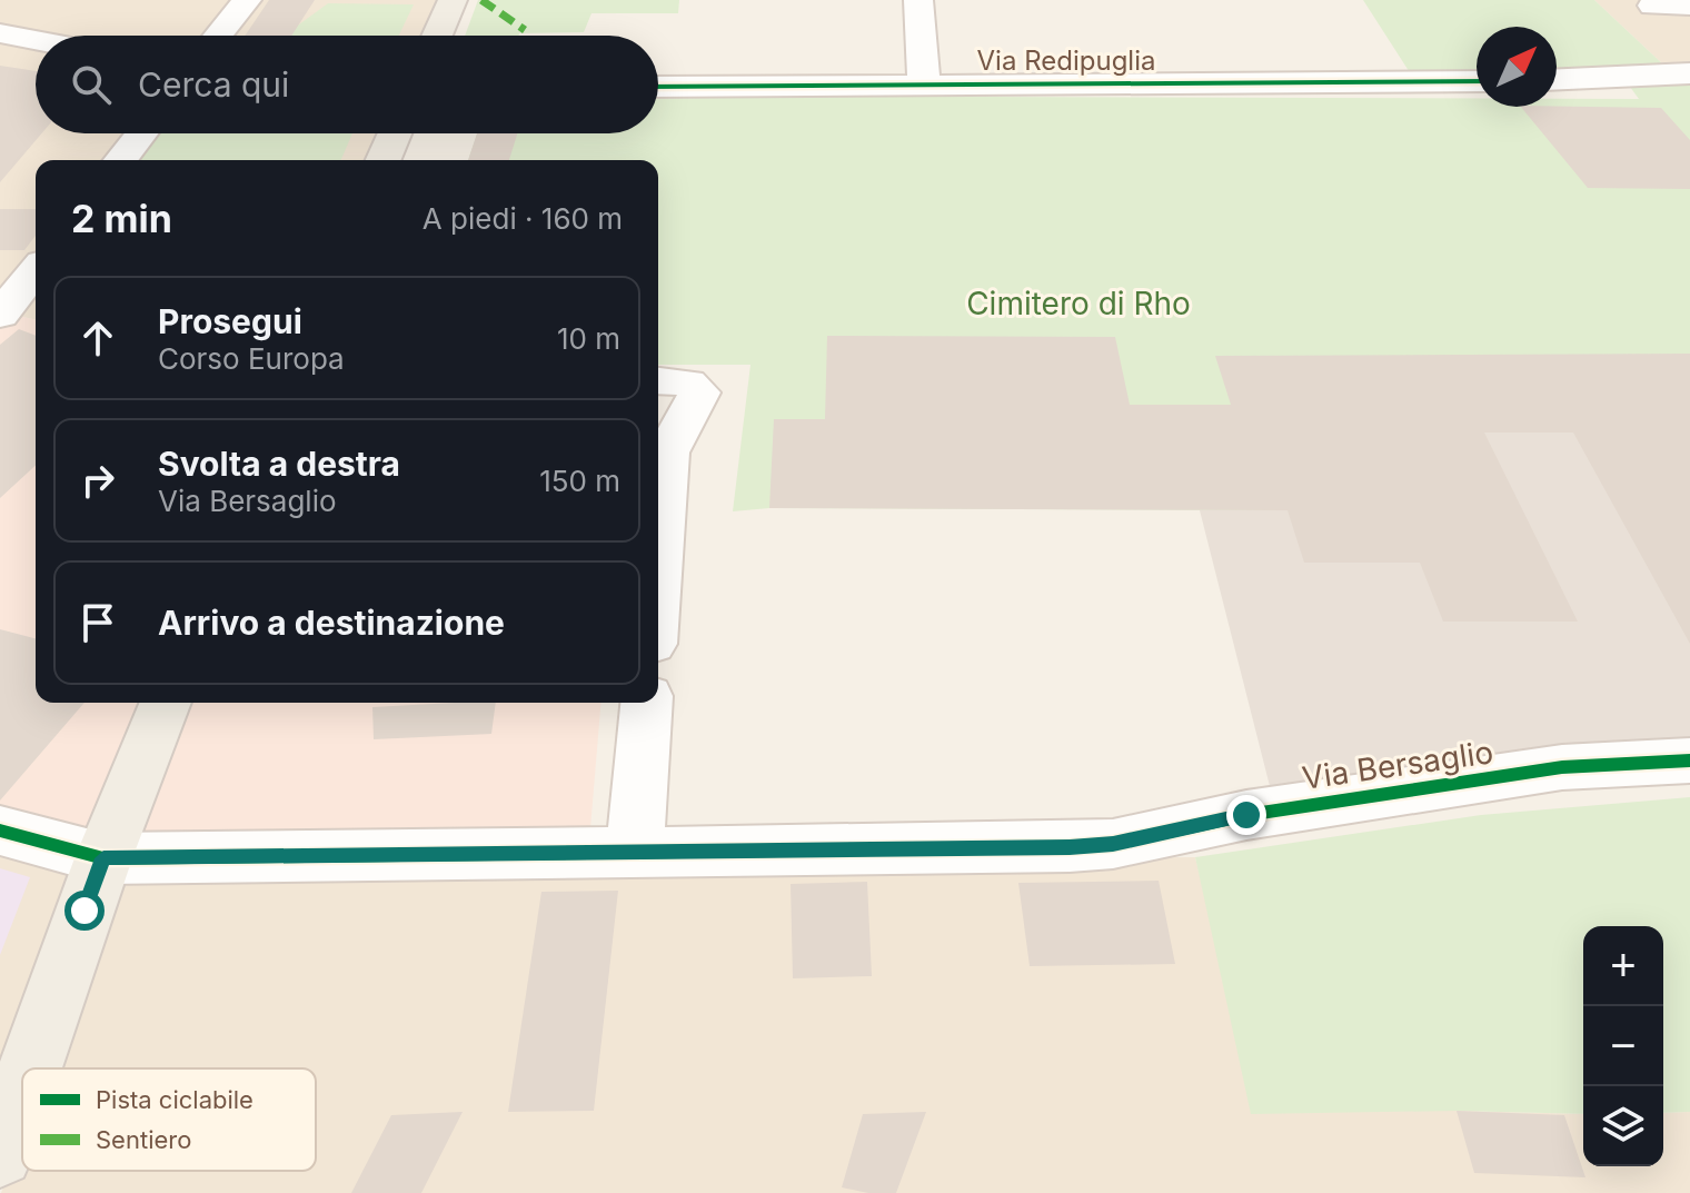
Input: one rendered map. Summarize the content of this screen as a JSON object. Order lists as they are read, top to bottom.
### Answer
{
  "streets": {
    "street": ["Via Redipuglia", "Via Bersaglio"]
  },
  "parks": ["Cimitero di Rho"],
  "legend": ["Pista ciclabile", "Sentiero"],
  "north": "top right",
  "page": {
    "search": "Cerca qui",
    "heading": ["2 min", "A piedi · 160 m"],
    "list": [
      ["Prosegui", "Corso Europa", "10 m"],
      ["Svolta a destra", "Via Bersaglio", "150 m"],
      "Arrivo a destinazione"
    ],
    "map_buttons": ["+", "−"]
  }
}
